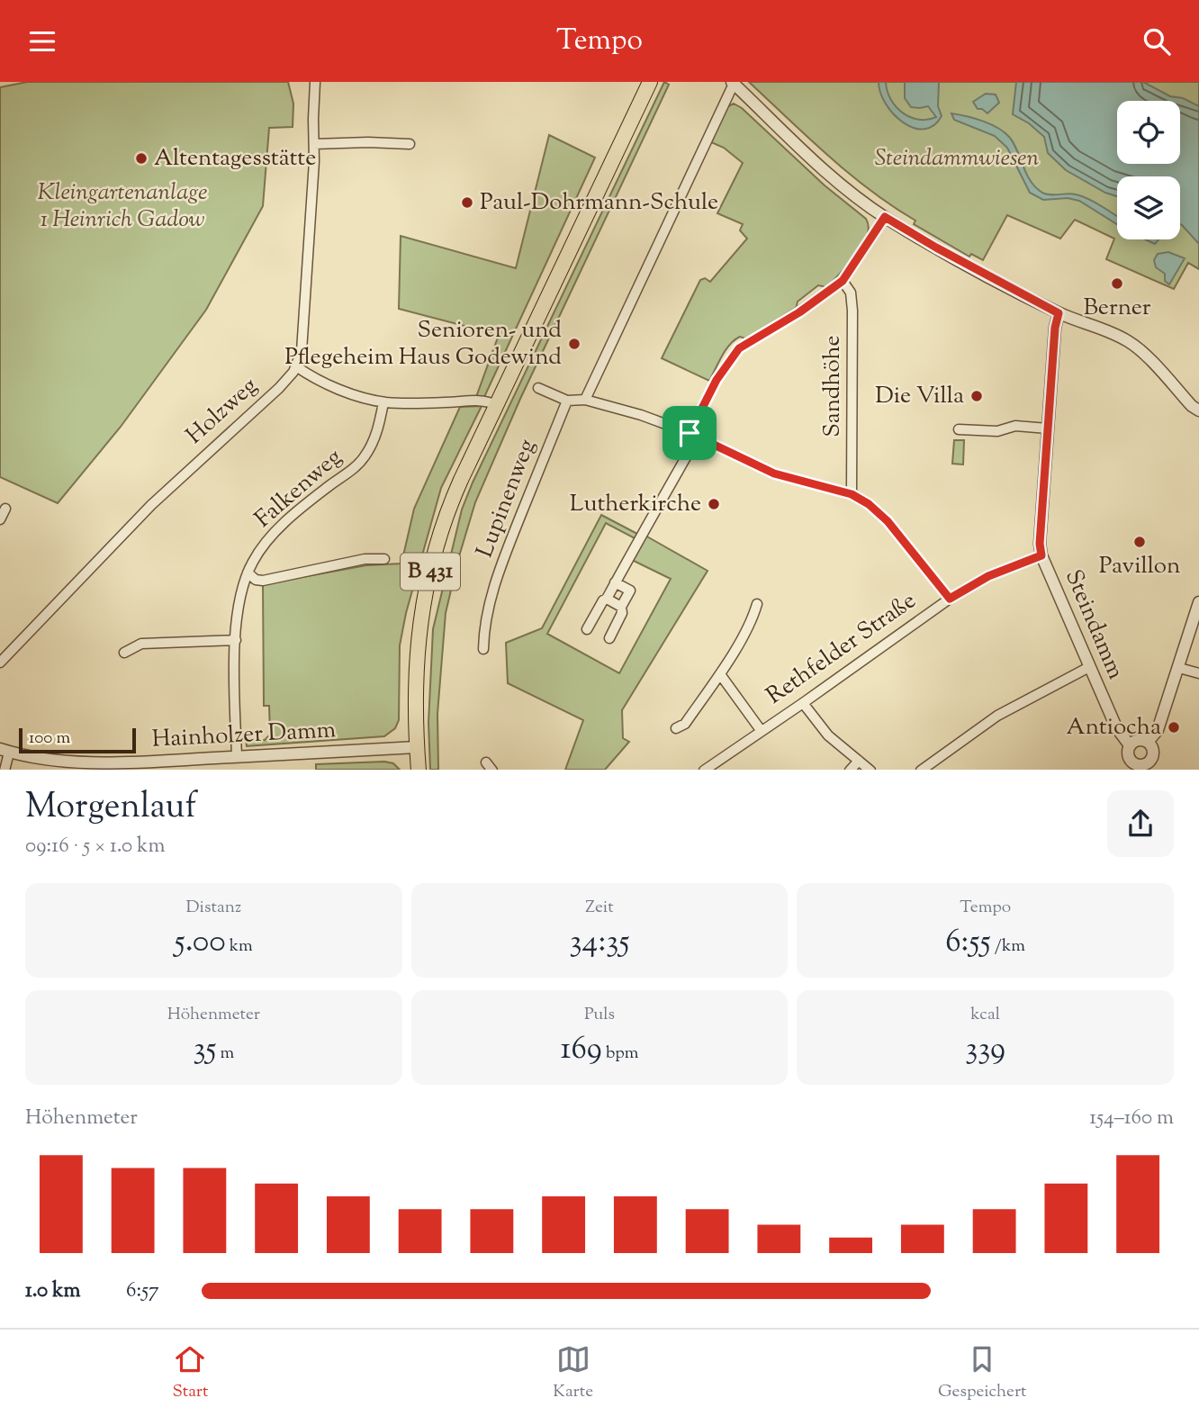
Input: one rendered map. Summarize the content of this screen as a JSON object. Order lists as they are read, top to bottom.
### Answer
{
  "streets": {
    "main road": ["B 431"],
    "street": [
      "Sandhöhe",
      "Holzweg",
      "Falkenweg",
      "Lupinenweg",
      "Steindamm",
      "Rethfelder Straße",
      "Hainholzer Damm"
    ]
  },
  "crossings": [
    ["Falkenweg", "Hainholzer Damm"],
    ["B 431", "Hainholzer Damm"],
    ["Steindamm", "Rethfelder Straße"]
  ],
  "parks": ["Steindammwiesen", "Kleingartenanlage 1 Heinrich Gadow"],
  "places": [
    "Altentagesstätte",
    "Paul-Dohrmann-Schule",
    "Berner",
    "Senioren- und Pflegeheim Haus Godewind",
    "Die Villa",
    "Lutherkirche",
    "Pavillon",
    "Antiocha"
  ],
  "scale_bar": "100 m",
  "page": {
    "header": "Tempo",
    "scale": "100 m",
    "heading": ["Morgenlauf", "09:16 · 5 × 1.0 km"],
    "stats": [
      ["Distanz", "5.00 km"],
      ["Zeit", "34:35"],
      ["Tempo", "6:55 /km"],
      ["Höhenmeter", "35 m"],
      ["Puls", "169 bpm"],
      ["kcal", "339"]
    ],
    "chart": ["Höhenmeter", "154–160 m"],
    "list": [
      {
        "name": "1.0 km",
        "note": "6:57"
      }
    ],
    "tabs": ["Start", "Karte", "Gespeichert"]
  }
}
